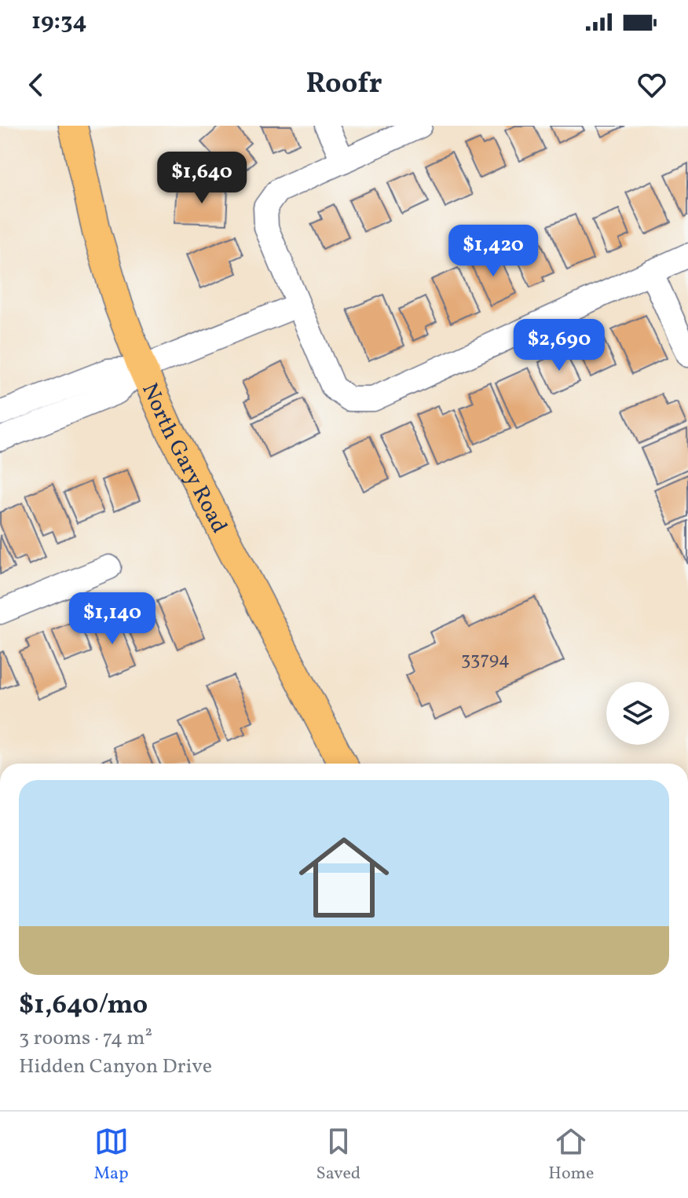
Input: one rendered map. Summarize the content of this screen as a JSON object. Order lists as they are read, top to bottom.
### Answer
{
  "streets": {
    "main road": ["North Gary Road"]
  },
  "house_numbers": ["33794"],
  "page": {
    "status": "19:34",
    "header": "Roofr",
    "price": [
      "$1,640",
      "$1,420",
      "$2,690",
      "$1,140"
    ],
    "list": [
      {
        "name": "$1,640/mo",
        "note": "3 rooms · 74 m² · Hidden Canyon Drive"
      }
    ],
    "tabs": ["Map", "Saved", "Home"]
  }
}
